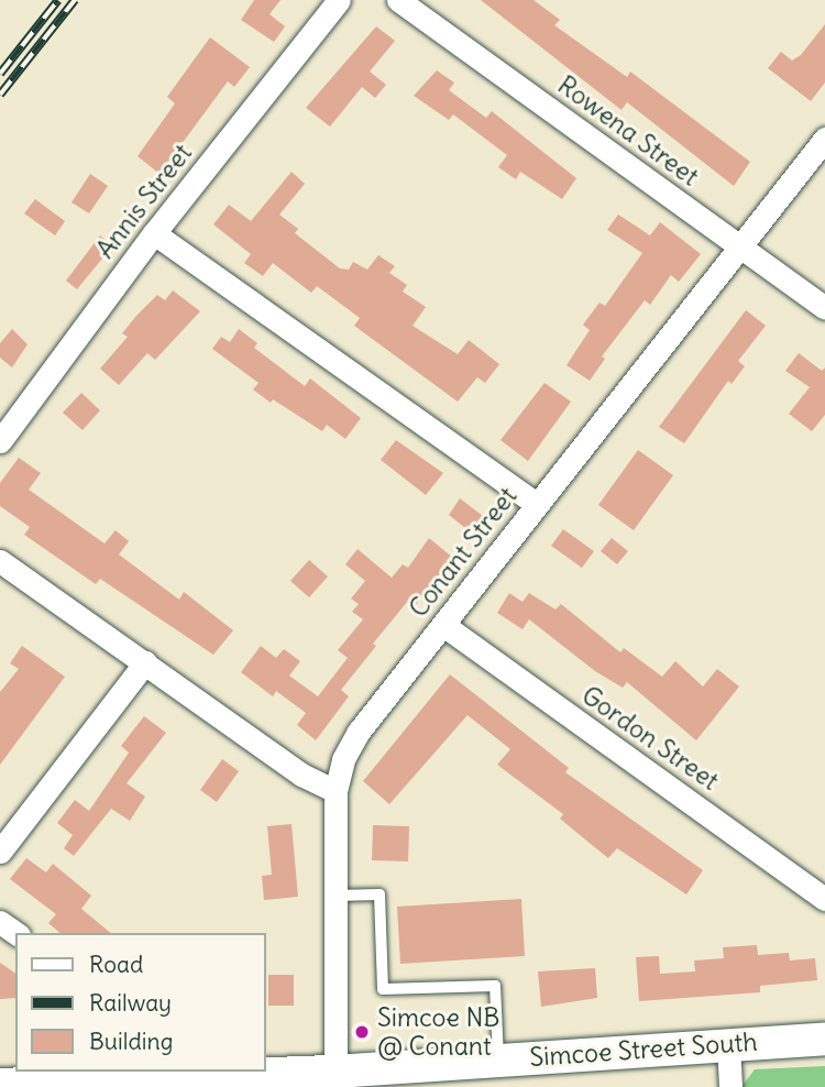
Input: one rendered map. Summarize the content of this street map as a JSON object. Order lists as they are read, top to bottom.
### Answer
{
  "streets": {
    "main road": ["Simcoe Street South"],
    "street": [
      "Rowena Street",
      "Annis Street",
      "Conant Street",
      "Gordon Street"
    ]
  },
  "crossings": [
    ["Rowena Street", "Conant Street"],
    ["Conant Street", "Gordon Street"],
    ["Conant Street", "Simcoe Street South"]
  ],
  "places": ["Simcoe NB @ Conant"],
  "legend": ["Road", "Railway", "Building"]
}
